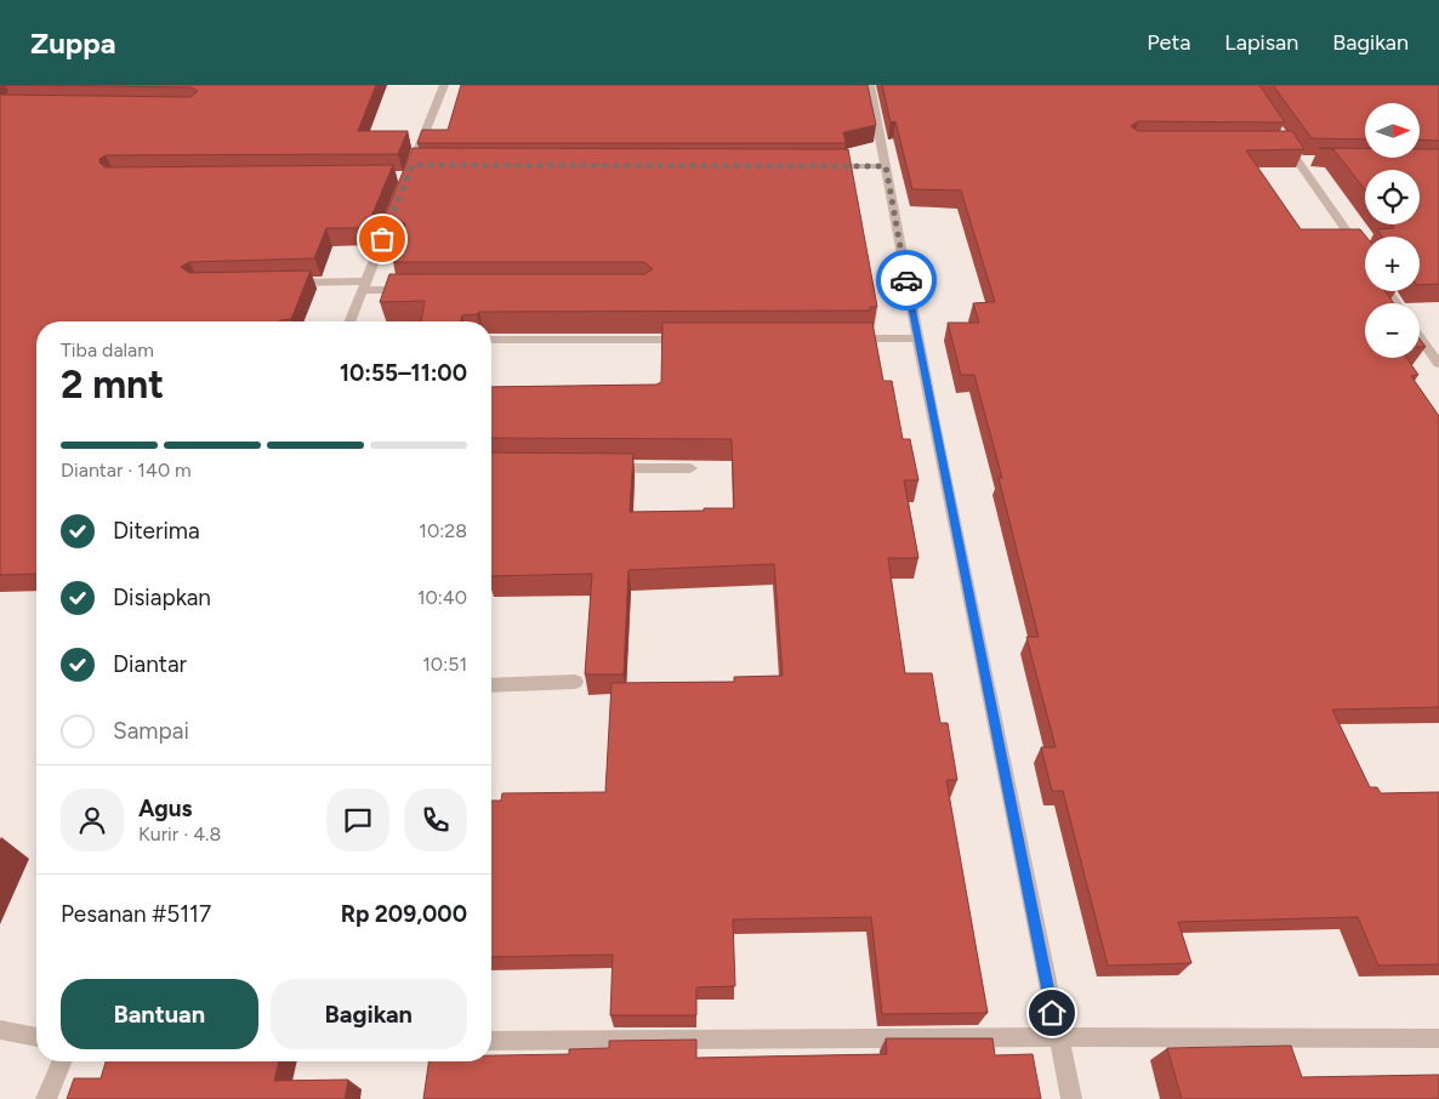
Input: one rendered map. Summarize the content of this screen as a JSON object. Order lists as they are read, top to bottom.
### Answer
{
  "north": "right",
  "page": {
    "header": "Zuppa",
    "nav": ["Peta", "Lapisan", "Bagikan"],
    "map_buttons": ["+", "−"],
    "heading": ["2 mnt", "Tiba dalam", "10:55–11:00"],
    "panel": [
      "Agus",
      "Kurir · 4.8",
      "Pesanan #5117",
      "Rp 209,000"
    ],
    "bar": "Diantar · 140 m",
    "list": [
      ["Diterima", "10:28"],
      ["Disiapkan", "10:40"],
      ["Diantar", "10:51"],
      "Sampai"
    ],
    "buttons": ["Bantuan", "Bagikan"]
  }
}
